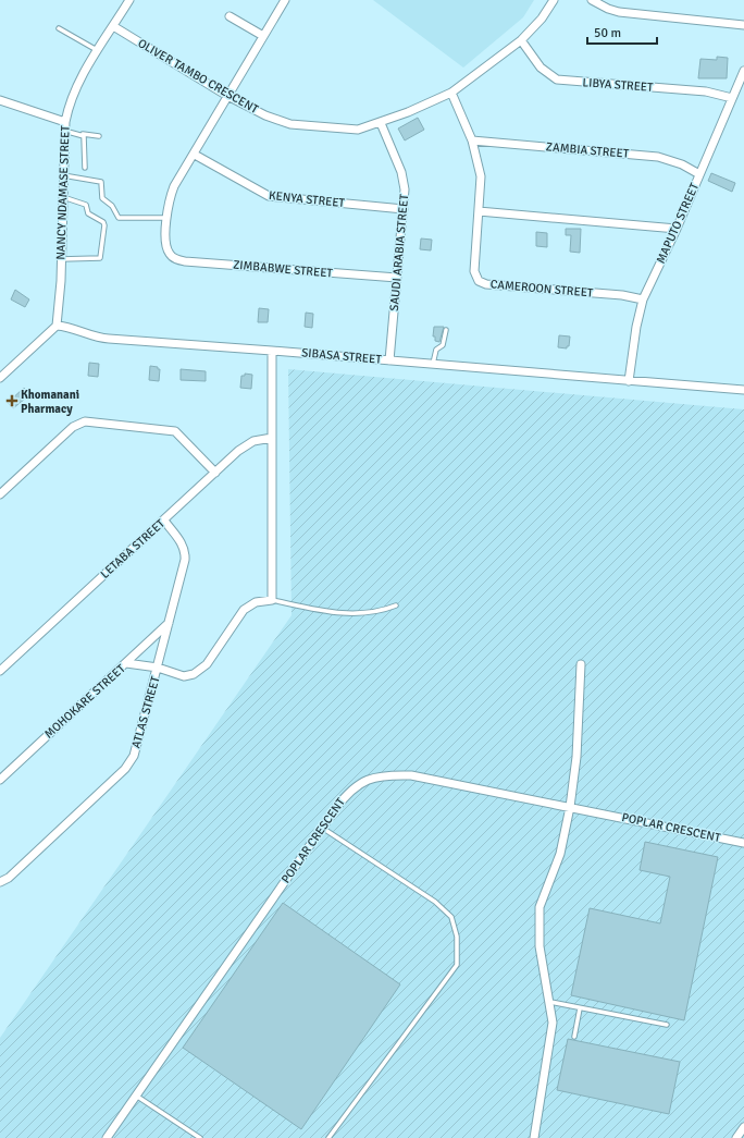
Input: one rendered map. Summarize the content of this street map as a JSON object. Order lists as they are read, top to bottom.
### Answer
{
  "streets": {
    "street": [
      "OLIVER TAMBO CRESCENT",
      "LIBYA STREET",
      "ZAMBIA STREET",
      "NANCY NDAMASE STREET",
      "KENYA STREET",
      "MAPUTO STREET",
      "SAUDI ARABIA STREET",
      "ZIMBABWE STREET",
      "CAMEROON STREET",
      "SIBASA STREET",
      "LETABA STREET",
      "MOHOKARE STREET",
      "ATLAS STREET",
      "POPLAR CRESCENT"
    ]
  },
  "crossings": [
    ["OLIVER TAMBO CRESCENT", "LIBYA STREET"],
    ["OLIVER TAMBO CRESCENT", "NANCY NDAMASE STREET"],
    ["OLIVER TAMBO CRESCENT", "SAUDI ARABIA STREET"],
    ["OLIVER TAMBO CRESCENT", "CAMEROON STREET"],
    ["LIBYA STREET", "MAPUTO STREET"],
    ["ZAMBIA STREET", "MAPUTO STREET"],
    ["ZAMBIA STREET", "CAMEROON STREET"],
    ["NANCY NDAMASE STREET", "SIBASA STREET"],
    ["KENYA STREET", "SAUDI ARABIA STREET"],
    ["MAPUTO STREET", "CAMEROON STREET"],
    ["MAPUTO STREET", "SIBASA STREET"],
    ["SAUDI ARABIA STREET", "ZIMBABWE STREET"],
    ["SAUDI ARABIA STREET", "SIBASA STREET"],
    ["LETABA STREET", "ATLAS STREET"],
    ["MOHOKARE STREET", "ATLAS STREET"]
  ],
  "places": {
    "health": ["Khomanani Pharmacy"]
  },
  "scale_bar": "50 m"
}
